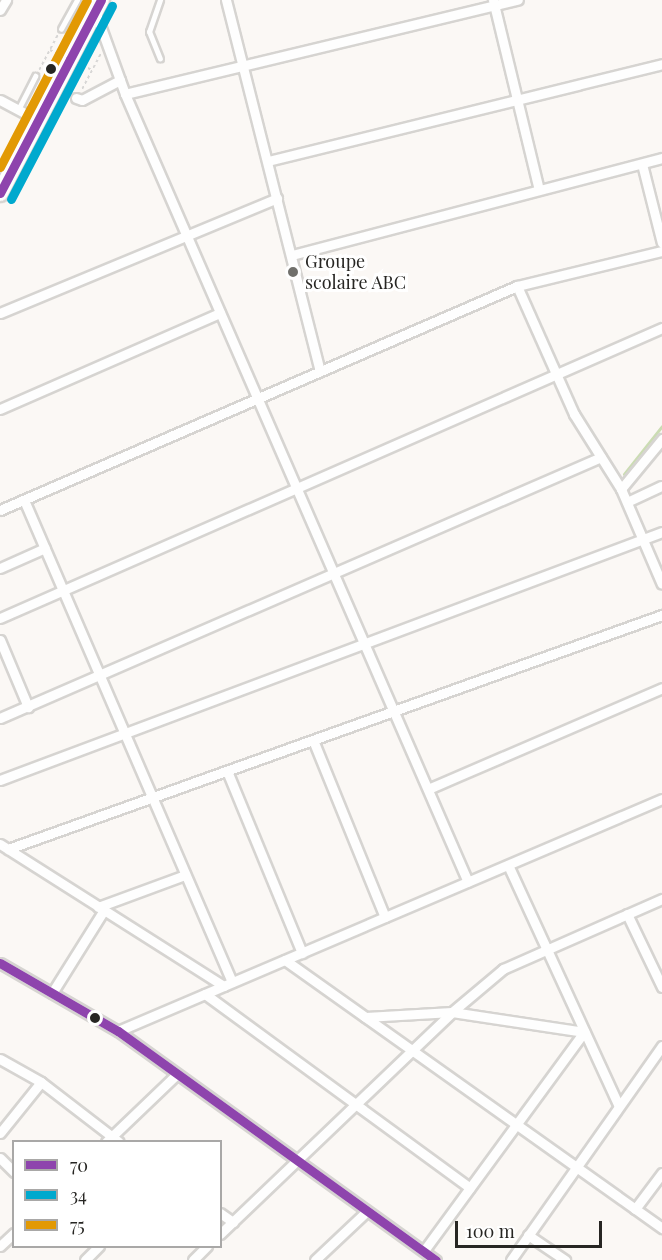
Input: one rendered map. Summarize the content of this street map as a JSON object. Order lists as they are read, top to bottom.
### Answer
{
  "places": ["Groupe scolaire ABC"],
  "lines": ["transit line 70", "transit line 75", "transit line 34"],
  "legend": ["70", "34", "75"],
  "scale_bar": "100 m"
}
